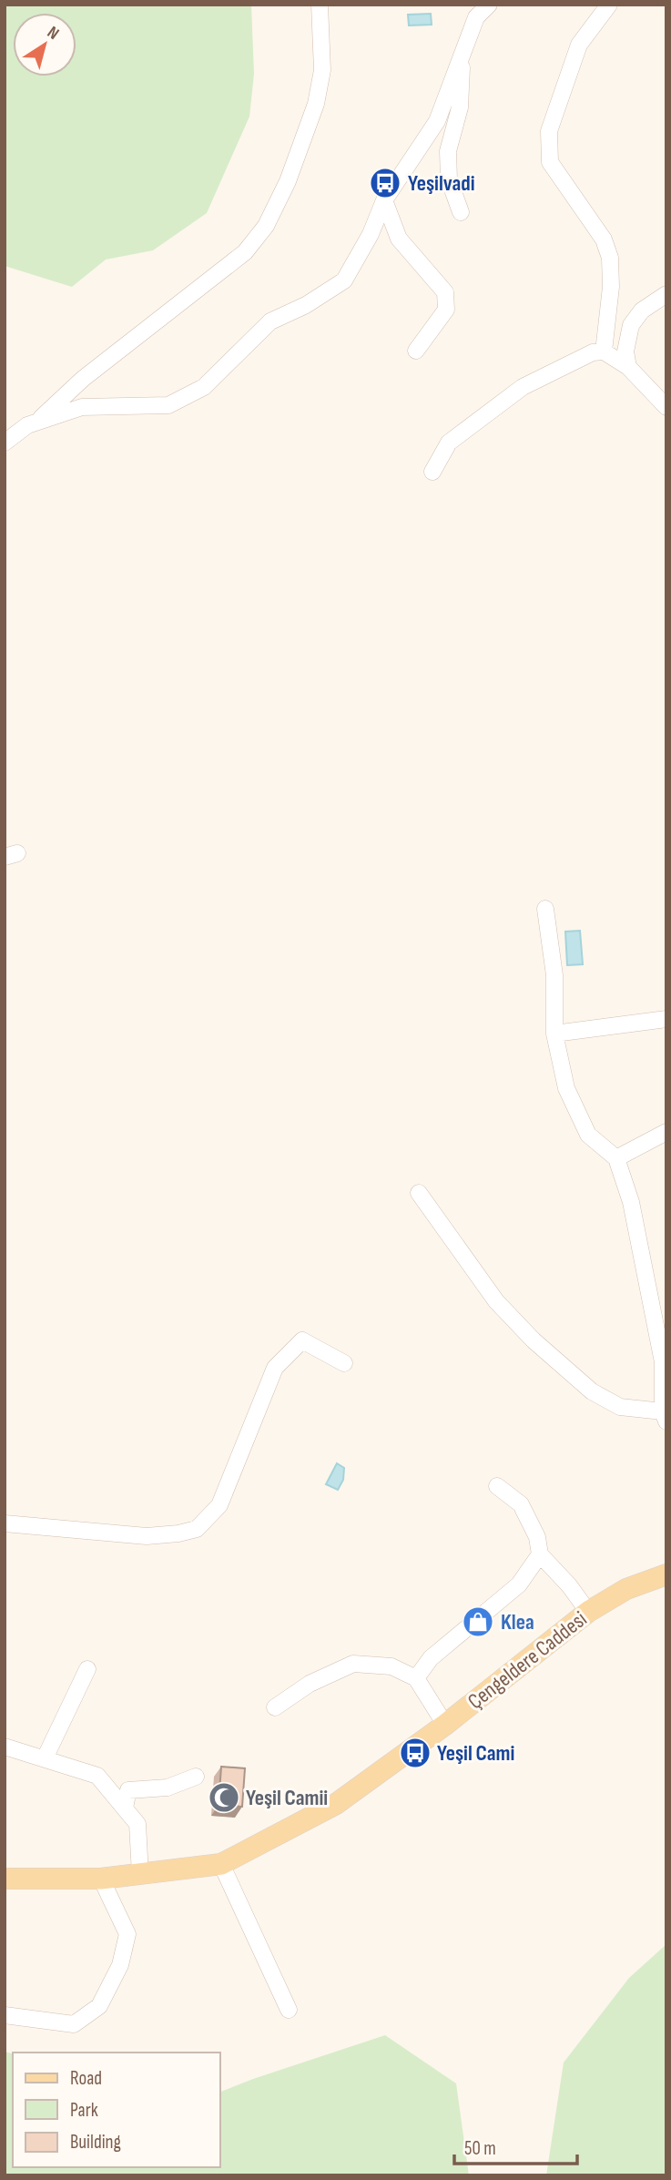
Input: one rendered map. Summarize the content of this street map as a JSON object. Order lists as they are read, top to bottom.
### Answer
{
  "streets": {
    "main road": ["Çengeldere Caddesi"]
  },
  "places": {
    "bus stop": ["Yeşilvadi", "Yeşil Cami"],
    "shop": ["Klea"],
    "mosque": ["Yeşil Camii"]
  },
  "legend": ["Road", "Park", "Building"],
  "scale_bar": "50 m",
  "north": "top right"
}
